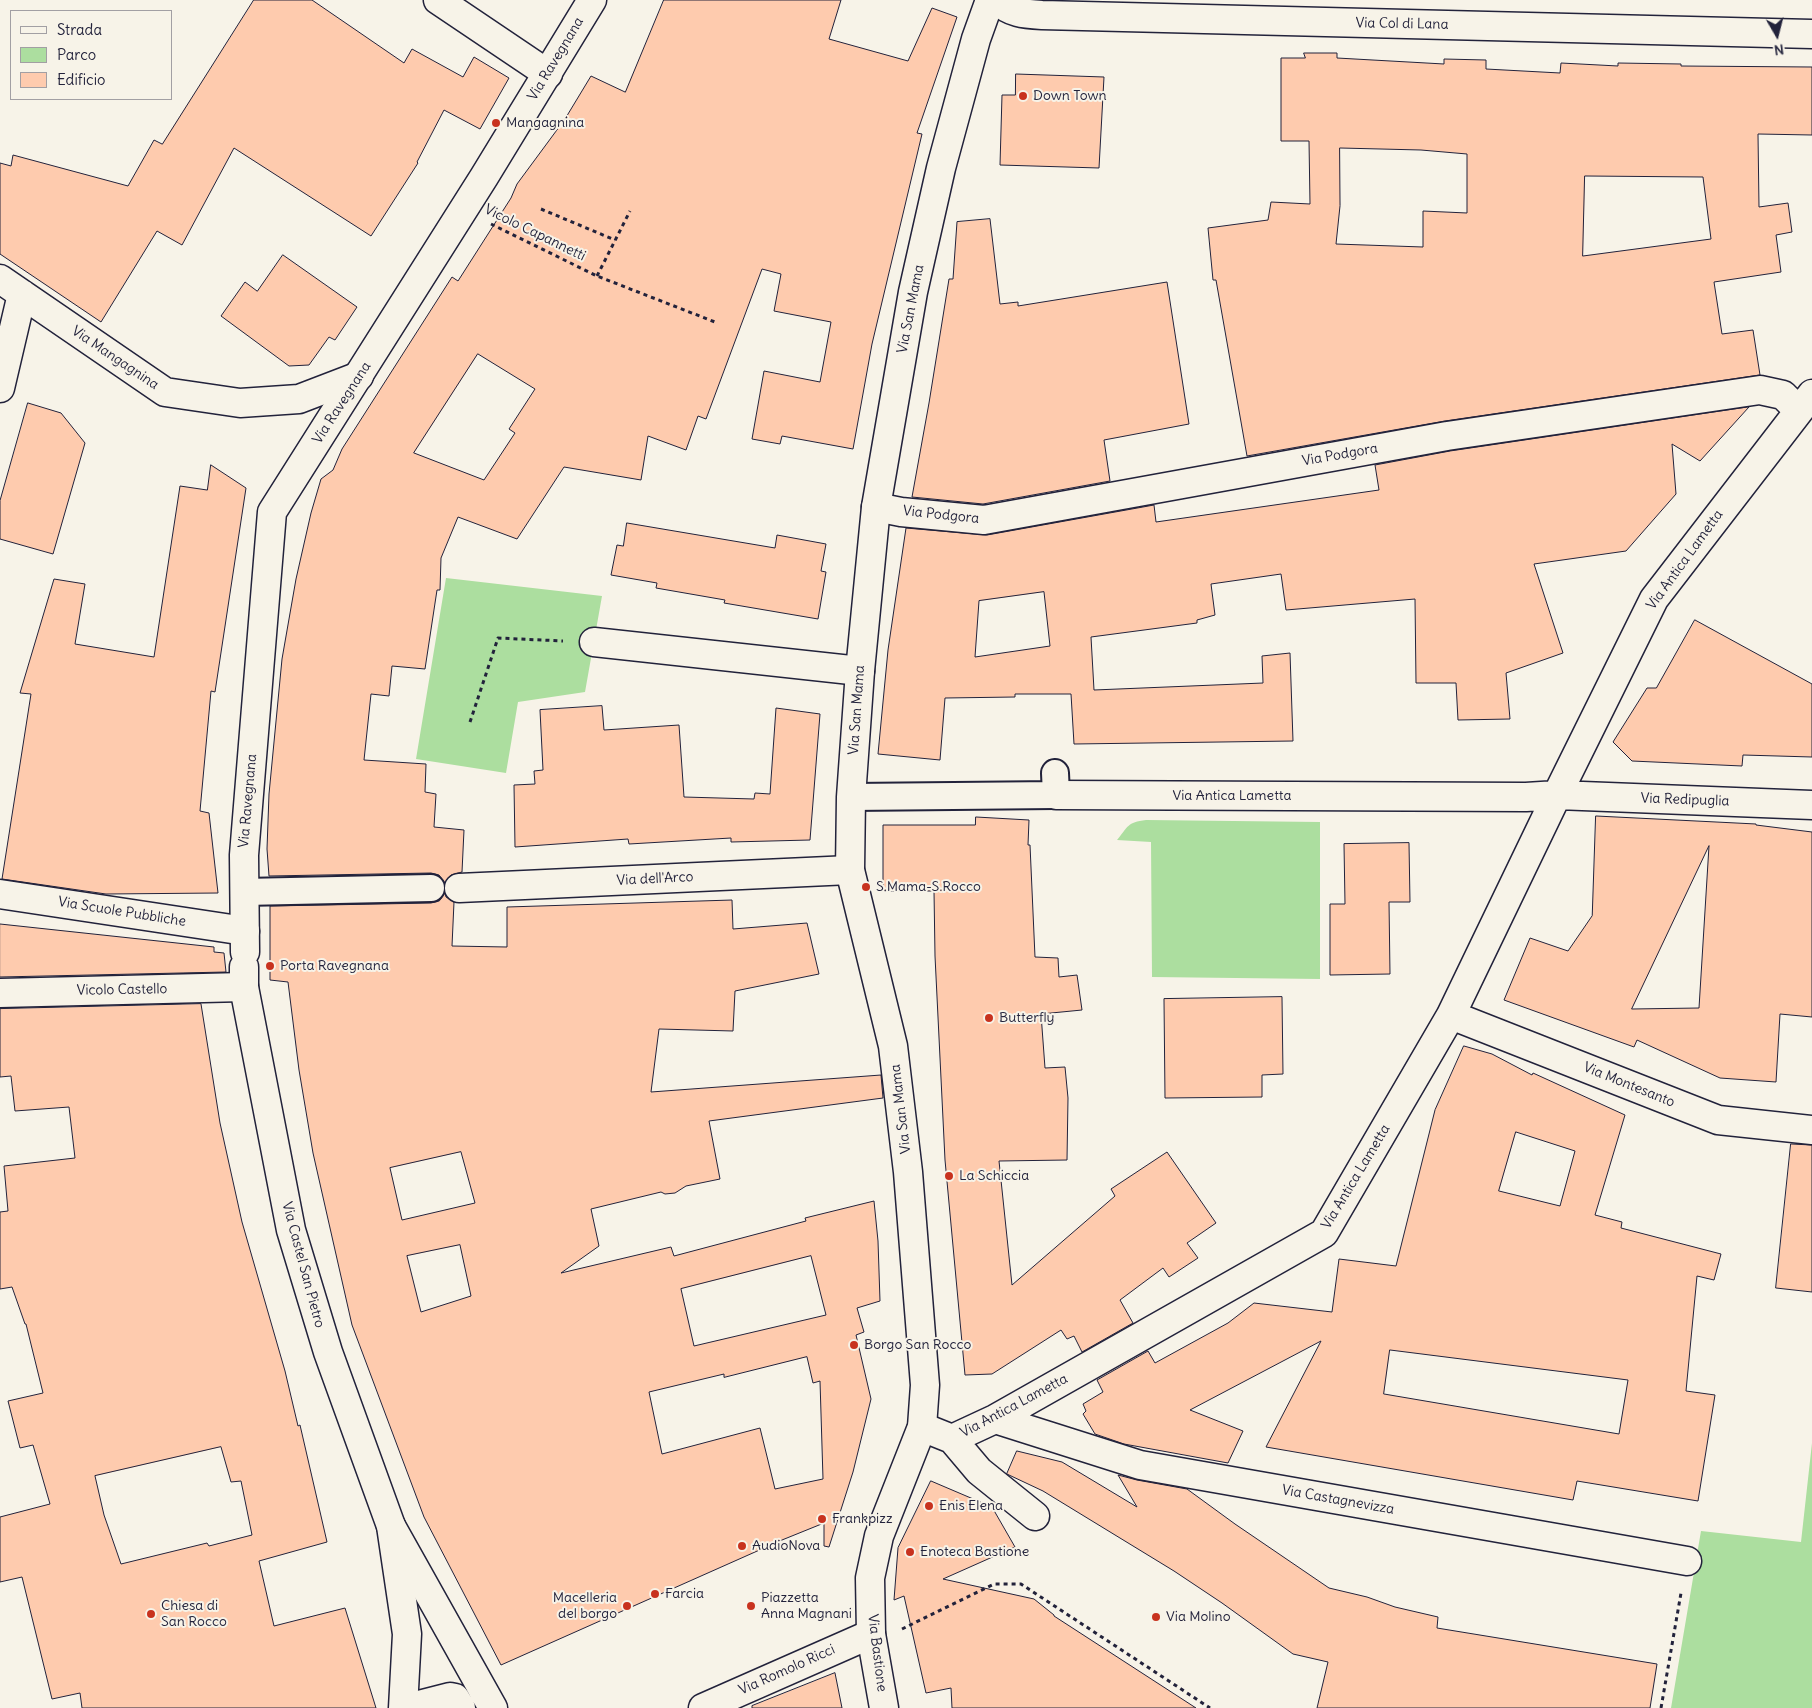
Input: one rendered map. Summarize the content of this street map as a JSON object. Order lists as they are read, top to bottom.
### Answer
{
  "streets": {
    "street": [
      "Via Col di Lana",
      "Via Ravegnana",
      "Via San Mama",
      "Via Mangagnina",
      "Via Podgora",
      "Via Antica Lametta",
      "Via Redipuglia",
      "Via dell'Arco",
      "Via Scuole Pubbliche",
      "Vicolo Castello",
      "Via Montesanto",
      "Via Castel San Pietro",
      "Via Castagnevizza",
      "Via Bastione",
      "Via Romolo Ricci"
    ],
    "path": ["Vicolo Capannetti"]
  },
  "crossings": [
    ["Via Ravegnana", "Vicolo Capannetti"],
    ["Via Ravegnana", "Via Mangagnina"],
    ["Via Ravegnana", "Via Castel San Pietro"],
    ["Via San Mama", "Via Podgora"],
    ["Via San Mama", "Via Antica Lametta"],
    ["Via San Mama", "Via dell'Arco"],
    ["Via San Mama", "Via Bastione"],
    ["Via Podgora", "Via Antica Lametta"],
    ["Via Antica Lametta", "Via Redipuglia"],
    ["Via Antica Lametta", "Via Montesanto"],
    ["Via Antica Lametta", "Via Castagnevizza"],
    ["Via Antica Lametta", "Via Bastione"],
    ["Via Scuole Pubbliche", "Vicolo Castello"],
    ["Via Scuole Pubbliche", "Via Castel San Pietro"],
    ["Vicolo Castello", "Via Castel San Pietro"],
    ["Via Bastione", "Via Romolo Ricci"]
  ],
  "places": [
    "Down Town",
    "Mangagnina",
    "S.Mama-S.Rocco",
    "Porta Ravegnana",
    "Butterfly",
    "La Schiccia",
    "Borgo San Rocco",
    "Enis Elena",
    "Frankpizz",
    "AudioNova",
    "Enoteca Bastione",
    "Farcia",
    "Macelleria del borgo",
    "Piazzetta Anna Magnani",
    "Chiesa di San Rocco",
    "Via Molino"
  ],
  "legend": ["Strada", "Parco", "Edificio"],
  "north": "bottom"
}
